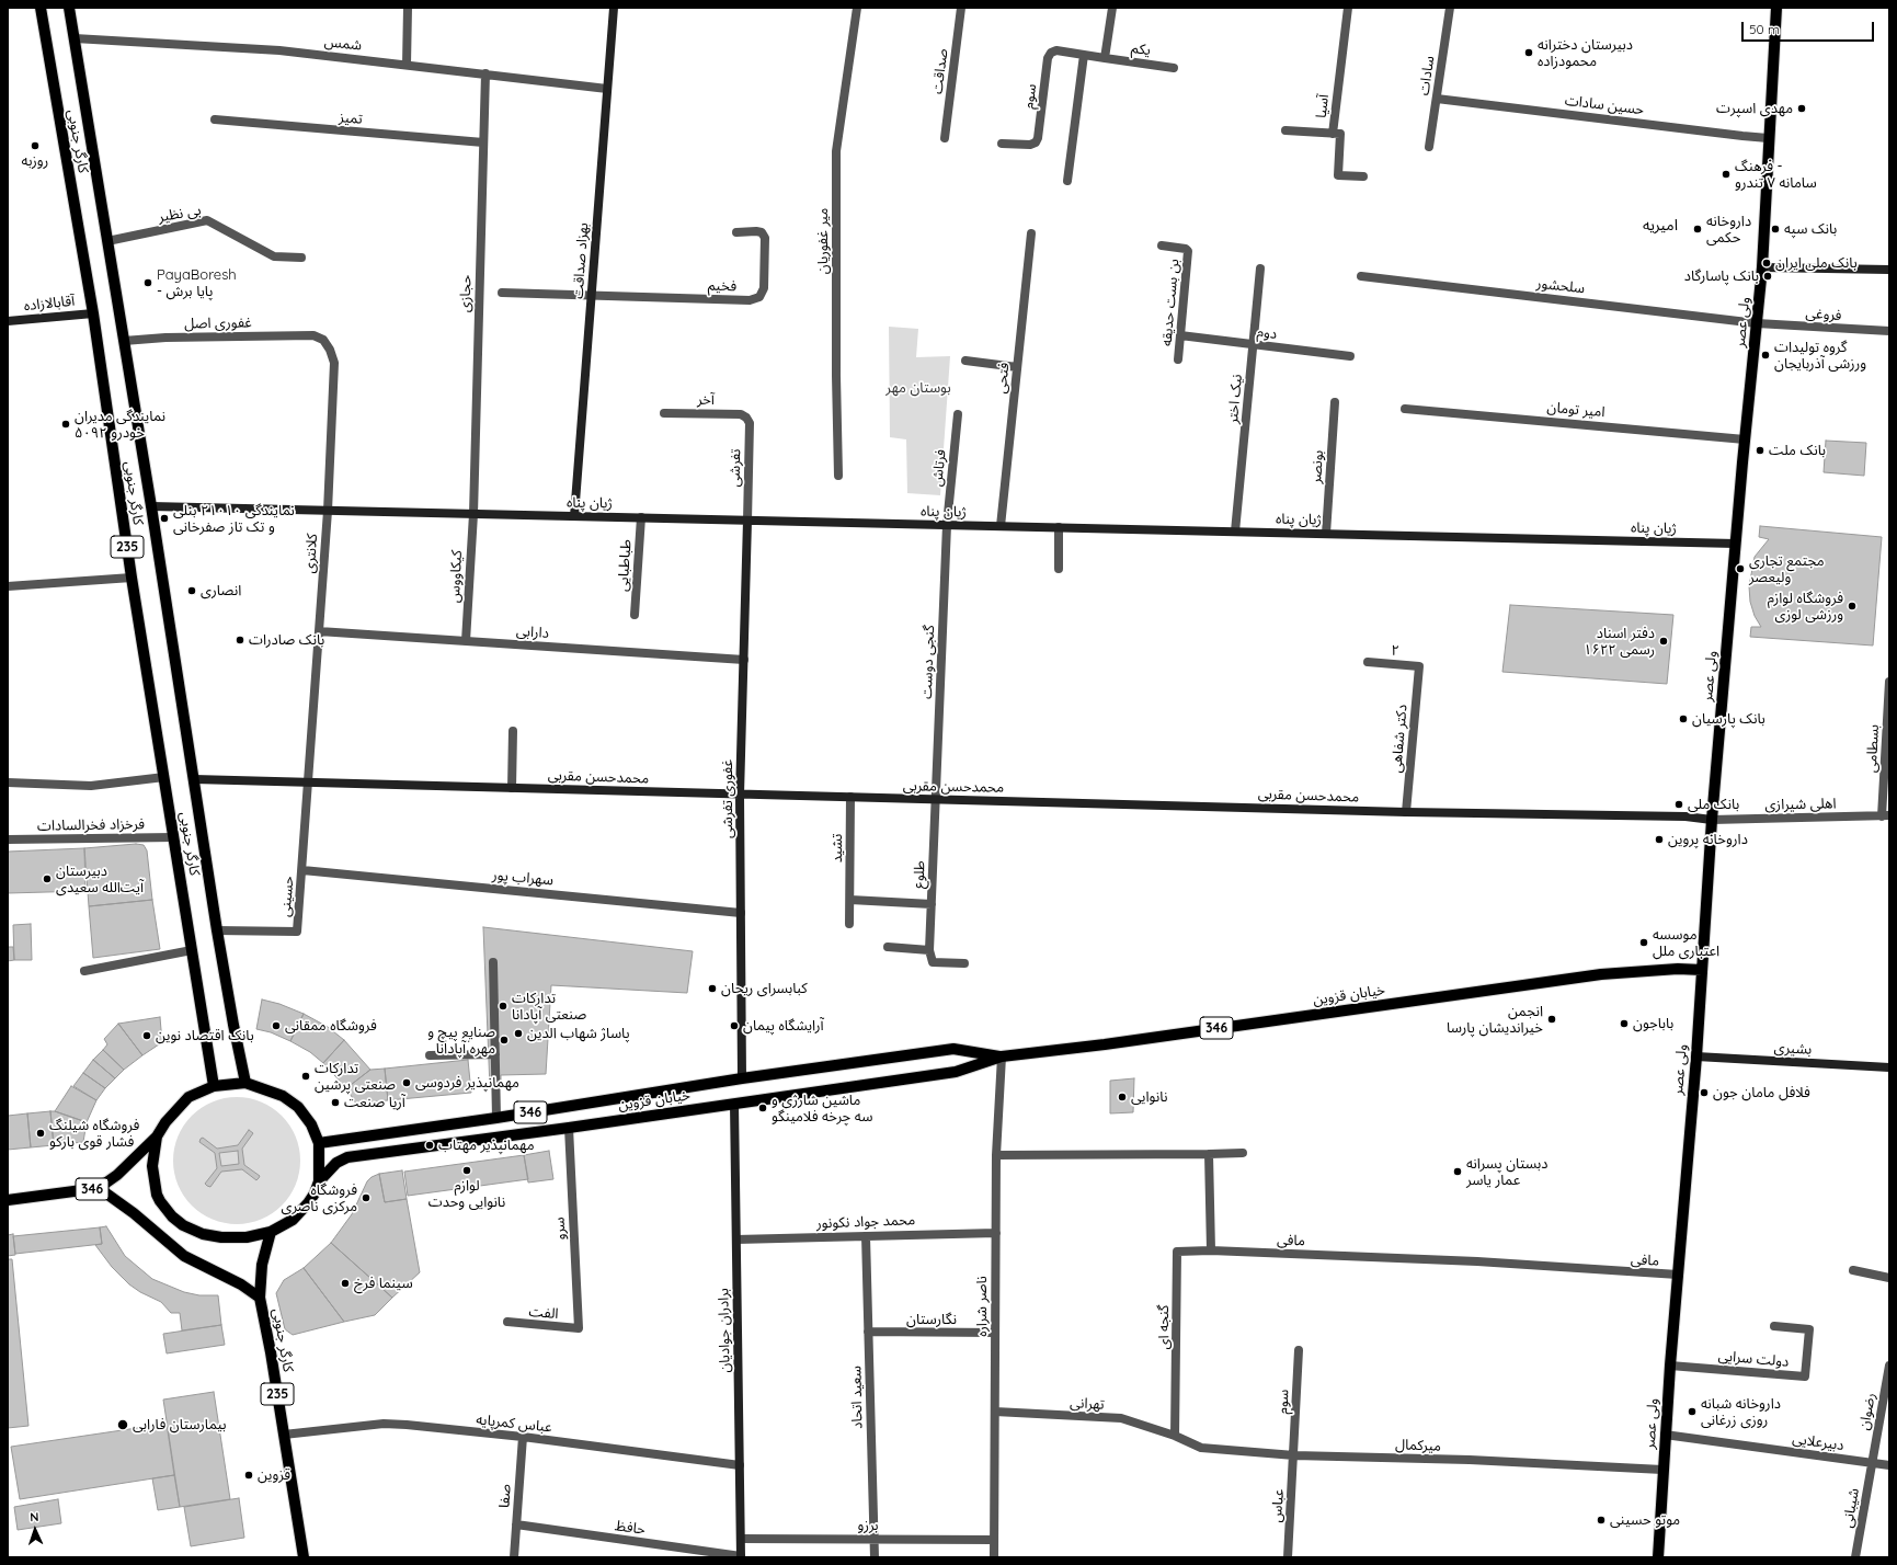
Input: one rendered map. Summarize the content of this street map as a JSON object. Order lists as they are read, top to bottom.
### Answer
{
  "streets": {
    "main road": [
      "کارگر جنوبی",
      "ولی عصر",
      "235",
      "خیابان قزوین",
      "346"
    ],
    "street": [
      "شمس",
      "یکم",
      "صداقت",
      "سادات",
      "سوم",
      "حسین سادات",
      "آسیا",
      "تمیز",
      "بی نظیر",
      "میر غفوریان",
      "بهزاد صداقت",
      "فخیم",
      "سلحشور",
      "حجازی",
      "بن بست حدیقه",
      "آقابالازاده",
      "فروغی",
      "غفوری اصل",
      "دوم",
      "فتحی",
      "نیک اختر",
      "آخر",
      "امیر تومان",
      "بونصر",
      "تفرشی",
      "فرتاش",
      "ژیان پناه",
      "کلانتری",
      "طباطبایی",
      "کیکاووس",
      "دارابی",
      "۲",
      "گنجی دوست",
      "دکتر شفاهی",
      "بسطامی",
      "محمدحسن مقربی",
      "غفوری تفرشی",
      "اهلی شیرازی",
      "فرخزاد فخرالسادات",
      "تشید",
      "طلوع",
      "سهراب پور",
      "حسینی",
      "بشیری",
      "محمد جواد نکونور",
      "سرو",
      "مافی",
      "ناصر شراره",
      "الفت",
      "نگارستان",
      "گنجه ای",
      "برادران جوادیان",
      "دولت سرایی",
      "سعید اتحاد",
      "تهرانی",
      "رضوان",
      "عباس کمرپایه",
      "دبیرعلایی",
      "میرکمال",
      "صفا",
      "عباس",
      "شیبانی",
      "برزو",
      "حافظ"
    ]
  },
  "crossings": [
    ["شمس", "کارگر جنوبی"],
    ["شمس", "بهزاد صداقت"],
    ["شمس", "حجازی"],
    ["یکم", "سوم"],
    ["سادات", "حسین سادات"],
    ["سوم", "میرکمال"],
    ["سوم", "عباس"],
    ["حسین سادات", "ولی عصر"],
    ["تمیز", "حجازی"],
    ["کارگر جنوبی", "بی نظیر"],
    ["کارگر جنوبی", "آقابالازاده"],
    ["کارگر جنوبی", "غفوری اصل"],
    ["کارگر جنوبی", "ژیان پناه"],
    ["کارگر جنوبی", "محمدحسن مقربی"],
    ["کارگر جنوبی", "فرخزاد فخرالسادات"],
    ["کارگر جنوبی", "حسینی"],
    ["کارگر جنوبی", "عباس کمرپایه"],
    ["بهزاد صداقت", "فخیم"],
    ["بهزاد صداقت", "ژیان پناه"],
    ["سلحشور", "فروغی"],
    ["سلحشور", "ولی عصر"],
    ["حجازی", "ژیان پناه"],
    ["حجازی", "کیکاووس"],
    ["بن بست حدیقه", "دوم"],
    ["فروغی", "ولی عصر"],
    ["ولی عصر", "امیر تومان"],
    ["ولی عصر", "ژیان پناه"],
    ["ولی عصر", "محمدحسن مقربی"],
    ["ولی عصر", "اهلی شیرازی"],
    ["ولی عصر", "خیابان قزوین"],
    ["ولی عصر", "بشیری"],
    ["ولی عصر", "مافی"],
    ["ولی عصر", "دولت سرایی"],
    ["ولی عصر", "دبیرعلایی"],
    ["ولی عصر", "میرکمال"],
    ["غفوری اصل", "کلانتری"],
    ["دوم", "نیک اختر"],
    ["فتحی", "ژیان پناه"],
    ["نیک اختر", "ژیان پناه"],
    ["آخر", "تفرشی"],
    ["بونصر", "ژیان پناه"],
    ["تفرشی", "ژیان پناه"],
    ["تفرشی", "غفوری تفرشی"],
    ["فرتاش", "ژیان پناه"],
    ["فرتاش", "گنجی دوست"],
    ["ژیان پناه", "کلانتری"],
    ["ژیان پناه", "طباطبایی"],
    ["ژیان پناه", "کیکاووس"],
    ["ژیان پناه", "گنجی دوست"],
    ["ژیان پناه", "غفوری تفرشی"],
    ["کلانتری", "دارابی"],
    ["کلانتری", "محمدحسن مقربی"],
    ["کلانتری", "حسینی"],
    ["کیکاووس", "دارابی"],
    ["دارابی", "غفوری تفرشی"],
    ["۲", "دکتر شفاهی"],
    ["گنجی دوست", "محمدحسن مقربی"],
    ["گنجی دوست", "طلوع"],
    ["دکتر شفاهی", "محمدحسن مقربی"],
    ["بسطامی", "اهلی شیرازی"],
    ["محمدحسن مقربی", "غفوری تفرشی"],
    ["محمدحسن مقربی", "اهلی شیرازی"],
    ["محمدحسن مقربی", "تشید"],
    ["محمدحسن مقربی", "طلوع"],
    ["محمدحسن مقربی", "حسینی"],
    ["غفوری تفرشی", "سهراب پور"],
    ["غفوری تفرشی", "خیابان قزوین"],
    ["سهراب پور", "حسینی"],
    ["خیابان قزوین", "سرو"],
    ["خیابان قزوین", "ناصر شراره"],
    ["خیابان قزوین", "برادران جوادیان"],
    ["محمد جواد نکونور", "ناصر شراره"],
    ["محمد جواد نکونور", "برادران جوادیان"],
    ["محمد جواد نکونور", "سعید اتحاد"],
    ["سرو", "الفت"],
    ["مافی", "گنجه ای"],
    ["ناصر شراره", "نگارستان"],
    ["ناصر شراره", "تهرانی"],
    ["ناصر شراره", "برزو"],
    ["نگارستان", "سعید اتحاد"],
    ["گنجه ای", "تهرانی"],
    ["گنجه ای", "میرکمال"],
    ["برادران جوادیان", "عباس کمرپایه"],
    ["برادران جوادیان", "برزو"],
    ["برادران جوادیان", "حافظ"],
    ["سعید اتحاد", "برزو"],
    ["تهرانی", "میرکمال"],
    ["رضوان", "دبیرعلایی"],
    ["رضوان", "شیبانی"],
    ["عباس کمرپایه", "صفا"],
    ["دبیرعلایی", "شیبانی"],
    ["میرکمال", "عباس"],
    ["صفا", "حافظ"]
  ],
  "districts": ["امیریه"],
  "parks": ["بوستان مهر"],
  "places": [
    "دبیرستان دخترانه محمودزاده",
    "مهدی اسپرت",
    "روزبه",
    "فرهنگ - سامانه ۷ تندرو",
    "داروخانه حکمی",
    "بانک سپه",
    "بانک ملی ایران",
    "بانک پاسارگاد",
    "PayaBoresh - پایا برش",
    "گروه تولیدات ورزشی آذربایجان",
    "نمایندگی مدیران خودرو ۵۰۹۲",
    "بانک ملت",
    "نمایندگی ۲۱۰۱۰ بنلی و تک تاز صفرخانی",
    "مجتمع تجاری ولیعصر",
    "انصاری",
    "فروشگاه لوازم ورزشی لوزی",
    "بانک صادرات",
    "دفتر اسناد رسمی ۱۶۲۲",
    "بانک پارسیان",
    "بانک ملی",
    "داروخانه پروین",
    "دبیرستان آیت‌الله سعیدی",
    "موسسه اعتباری ملل",
    "کبابسرای ریحان",
    "تدارکات صنعتی آپادانا",
    "انجمن خیراندیشان پارسا",
    "باباجون",
    "فروشگاه ممقانی",
    "آرایشگاه پیمان",
    "پاساژ شهاب الدین",
    "بانک اقتصاد نوین",
    "صنایع پیچ و مهره آپادانا",
    "تدارکات صنعتی پرشین",
    "مهمانپذیر فردوسی",
    "فلافل مامان جون",
    "نانوایی",
    "آریا صنعت",
    "ماشین شارژی و سه چرخه فلامینگو",
    "فروشگاه شیلنگ فشار قوی بارکو",
    "مهمانپذیر مهتاب",
    "لوازم نانوایی وحدت",
    "دبستان پسرانه عمار یاسر",
    "فروشگاه مرکزی ناصری",
    "سینما فرخ",
    "داروخانه شبانه روزی زرغانی",
    "بیمارستان فارابی",
    "قزوین",
    "موتو حسینی"
  ],
  "scale_bar": "50 m",
  "north": "top"
}
